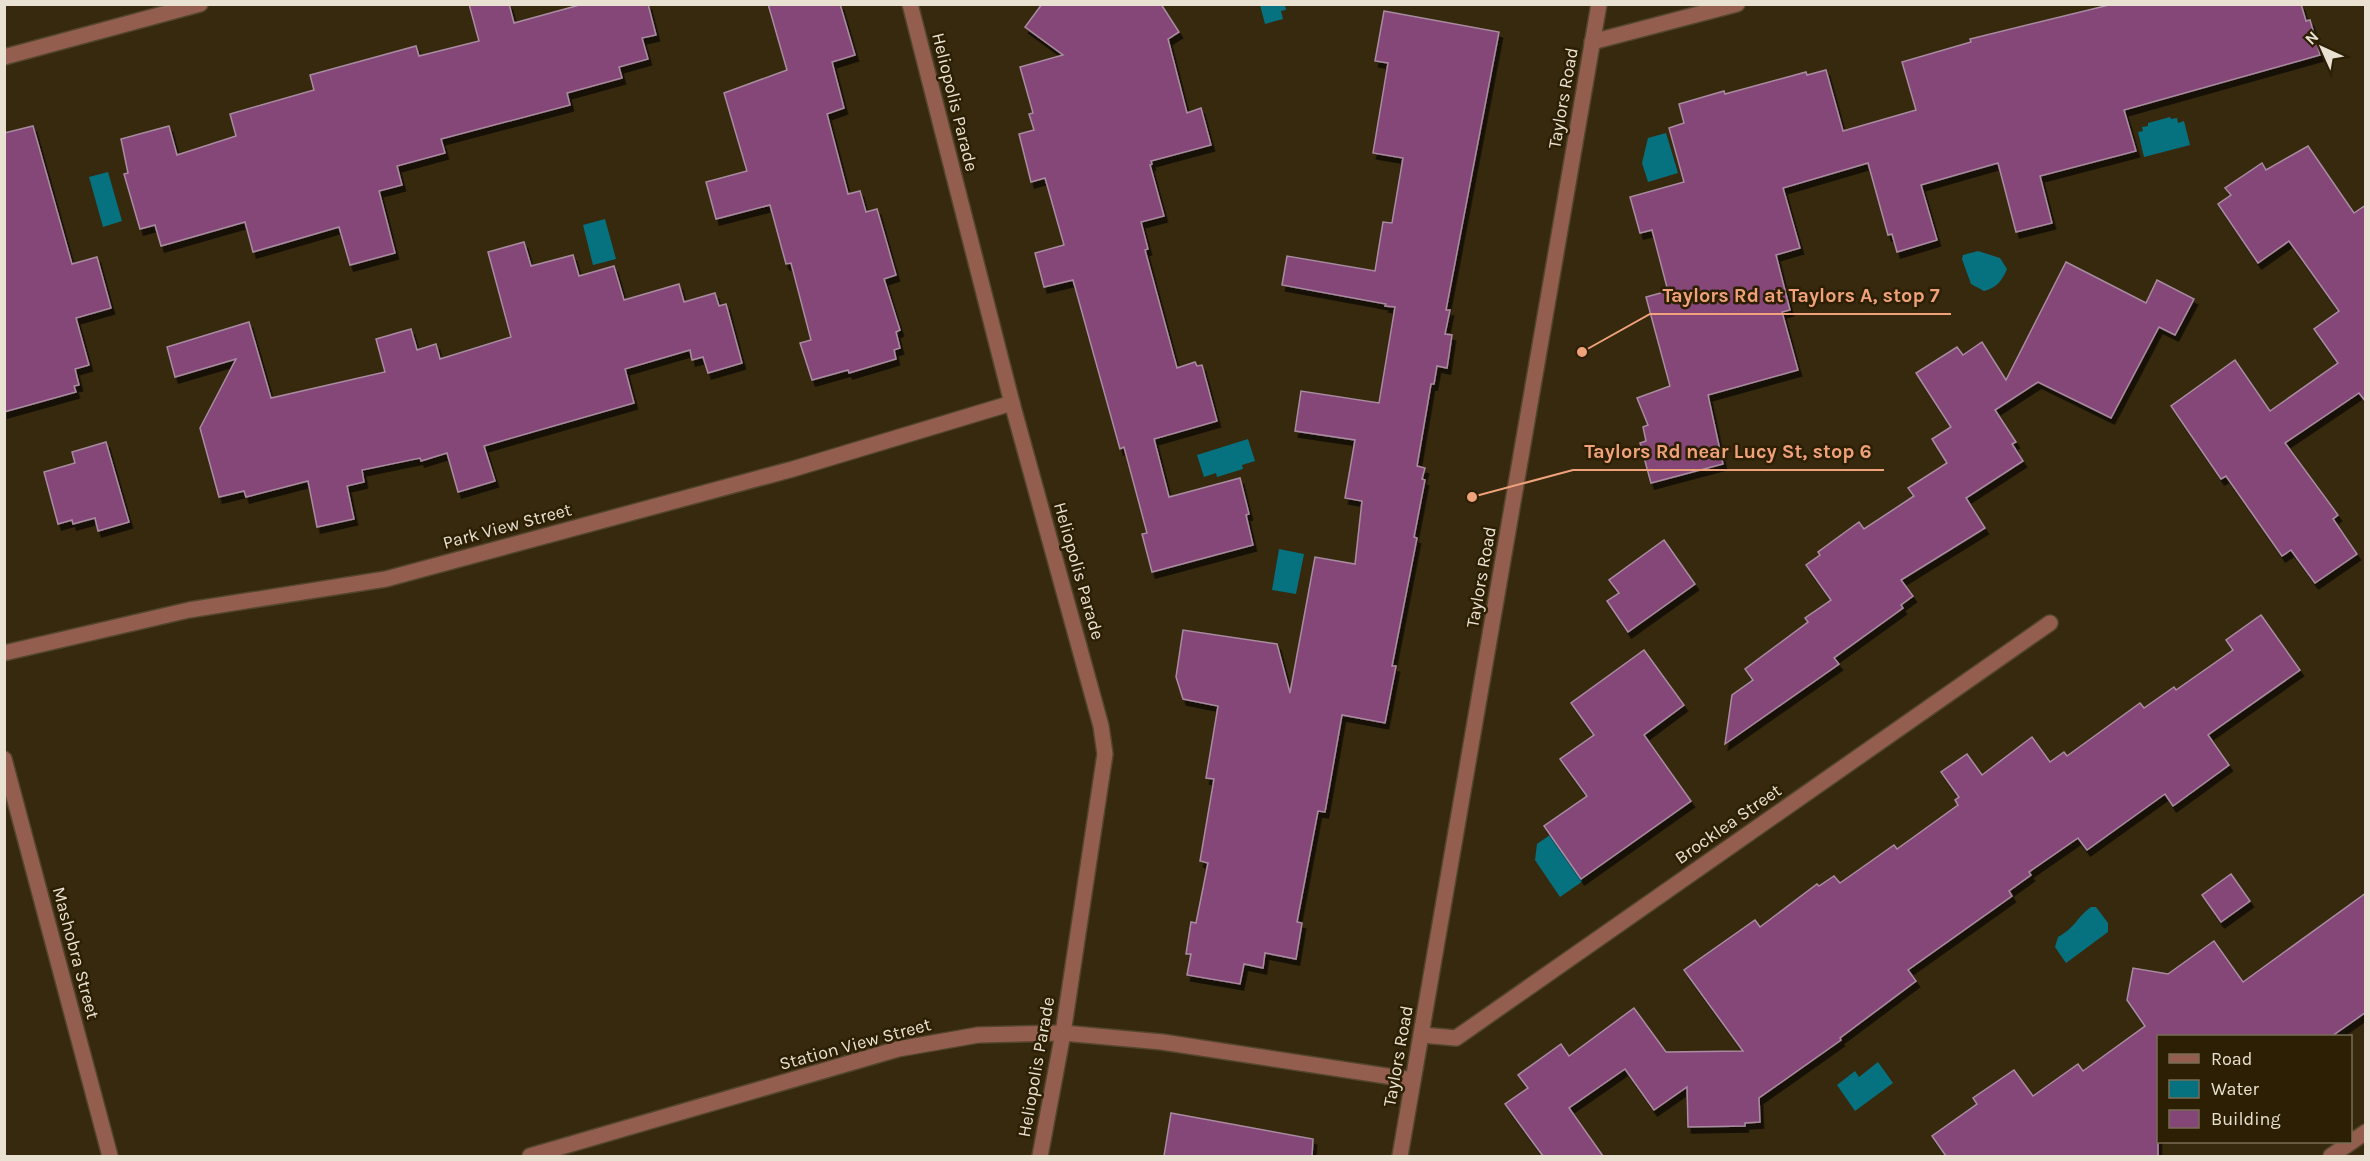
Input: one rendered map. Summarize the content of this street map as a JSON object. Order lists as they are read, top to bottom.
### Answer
{
  "streets": {
    "street": [
      "Taylors Road",
      "Heliopolis Parade",
      "Park View Street",
      "Brocklea Street",
      "Mashobra Street",
      "Station View Street"
    ]
  },
  "crossings": [
    ["Taylors Road", "Brocklea Street"],
    ["Taylors Road", "Station View Street"],
    ["Heliopolis Parade", "Park View Street"],
    ["Heliopolis Parade", "Station View Street"]
  ],
  "places": ["Taylors Rd at Taylors A, stop 7", "Taylors Rd near Lucy St, stop 6"],
  "legend": ["Road", "Water", "Building"],
  "north": "top left"
}
